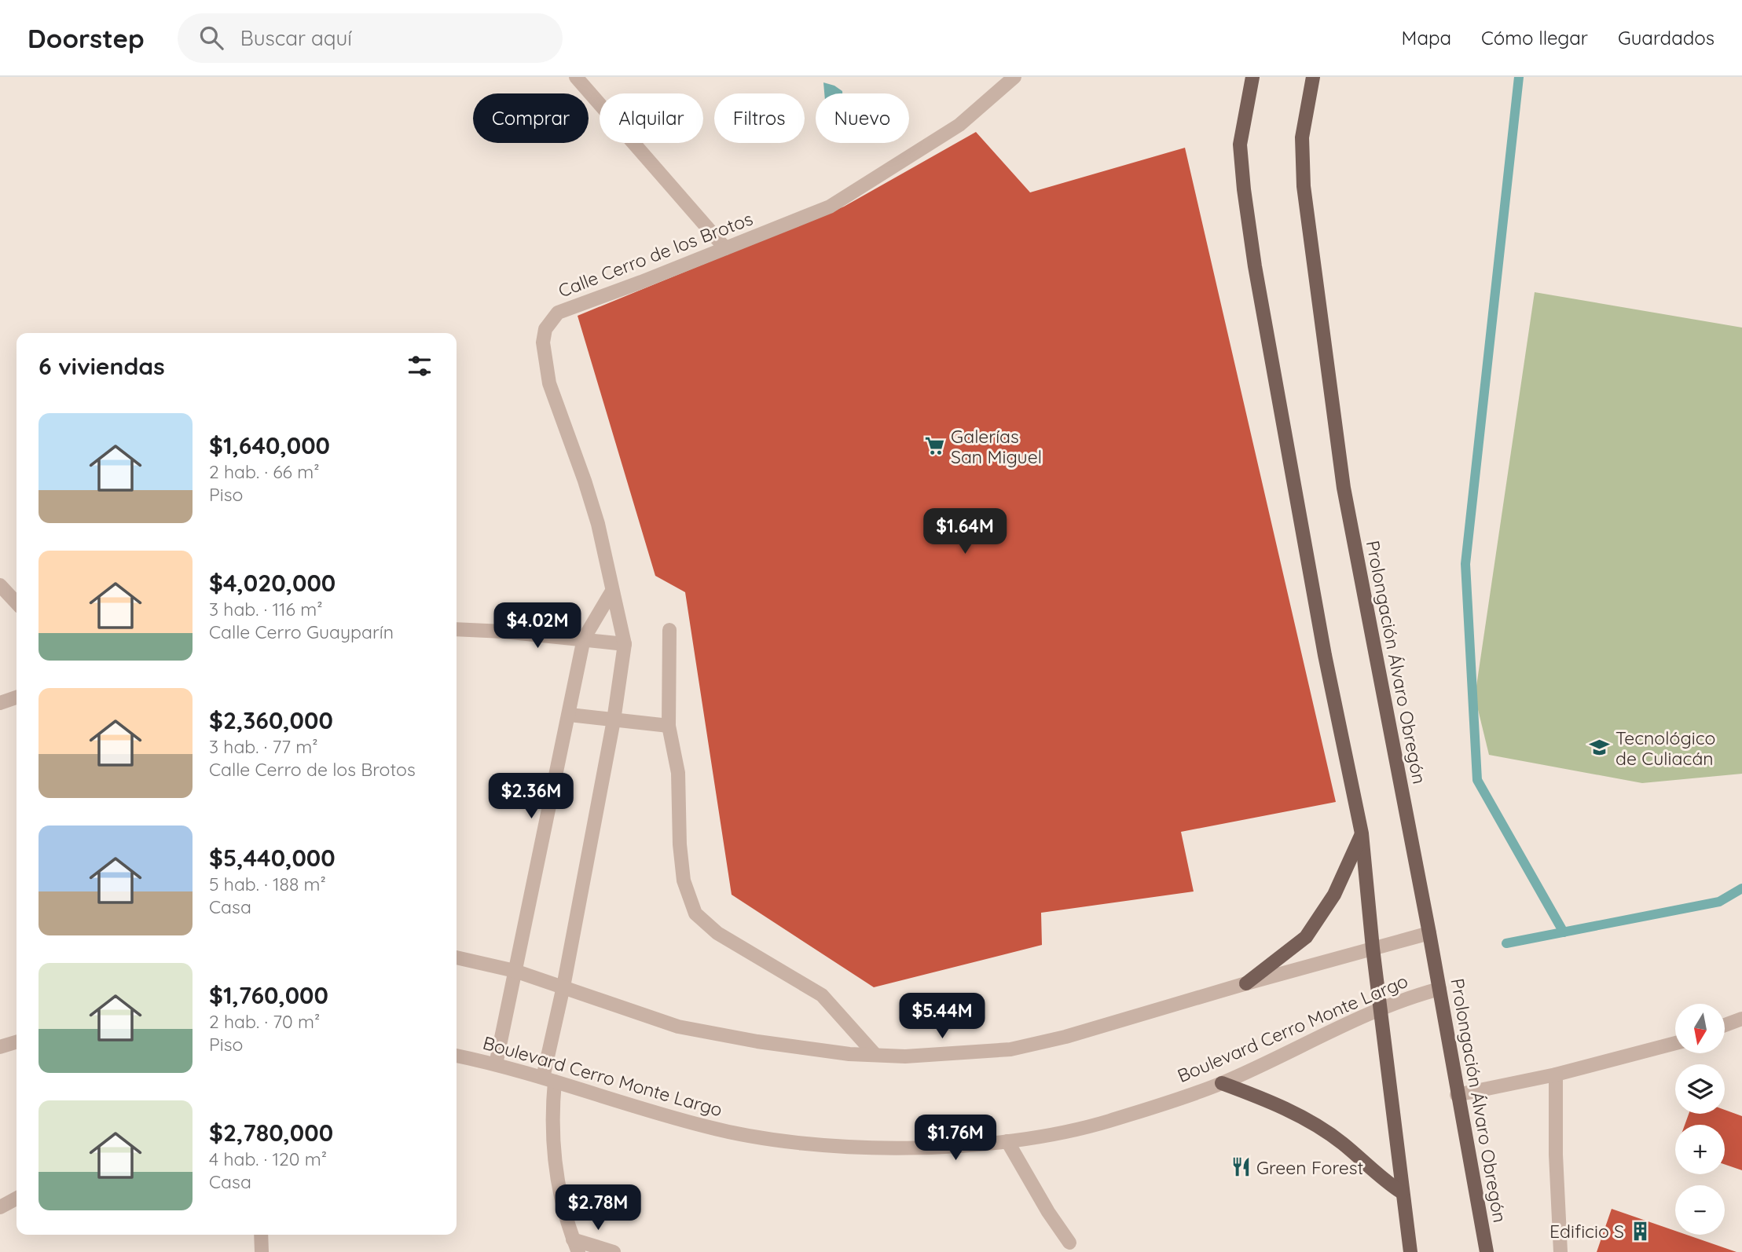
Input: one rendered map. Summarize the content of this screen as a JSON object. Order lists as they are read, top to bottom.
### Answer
{
  "streets": {
    "main road": ["Prolongación Álvaro Obregón"],
    "street": ["Calle Cerro de los Brotos", "Boulevard Cerro Monte Largo"]
  },
  "crossings": [
    ["Calle Cerro de los Brotos", "Boulevard Cerro Monte Largo"],
    ["Prolongación Álvaro Obregón", "Boulevard Cerro Monte Largo"]
  ],
  "places": {
    "supermarket": ["Galerías San Miguel"],
    "school or university": ["Tecnológico de Culiacán"],
    "restaurant": ["Green Forest"],
    "building": ["Edificio S"]
  },
  "north": "bottom",
  "page": {
    "header": "Doorstep",
    "search": "Buscar aquí",
    "nav": ["Mapa", "Cómo llegar", "Guardados"],
    "chip": [
      "Comprar",
      "Alquilar",
      "Filtros",
      "Nuevo"
    ],
    "heading": "6 viviendas",
    "list": [
      {
        "name": "$1,640,000",
        "note": "2 hab. · 66 m² · Piso"
      },
      {
        "name": "$4,020,000",
        "note": "3 hab. · 116 m² · Calle Cerro Guayparín"
      },
      {
        "name": "$2,360,000",
        "note": "3 hab. · 77 m² · Calle Cerro de los Brotos"
      },
      {
        "name": "$5,440,000",
        "note": "5 hab. · 188 m² · Casa"
      },
      {
        "name": "$1,760,000",
        "note": "2 hab. · 70 m² · Piso"
      },
      {
        "name": "$2,780,000",
        "note": "4 hab. · 120 m² · Casa"
      }
    ],
    "price": [
      "$1.64M",
      "$4.02M",
      "$2.36M",
      "$5.44M",
      "$1.76M",
      "$2.78M"
    ],
    "map_buttons": ["+", "−"]
  }
}
